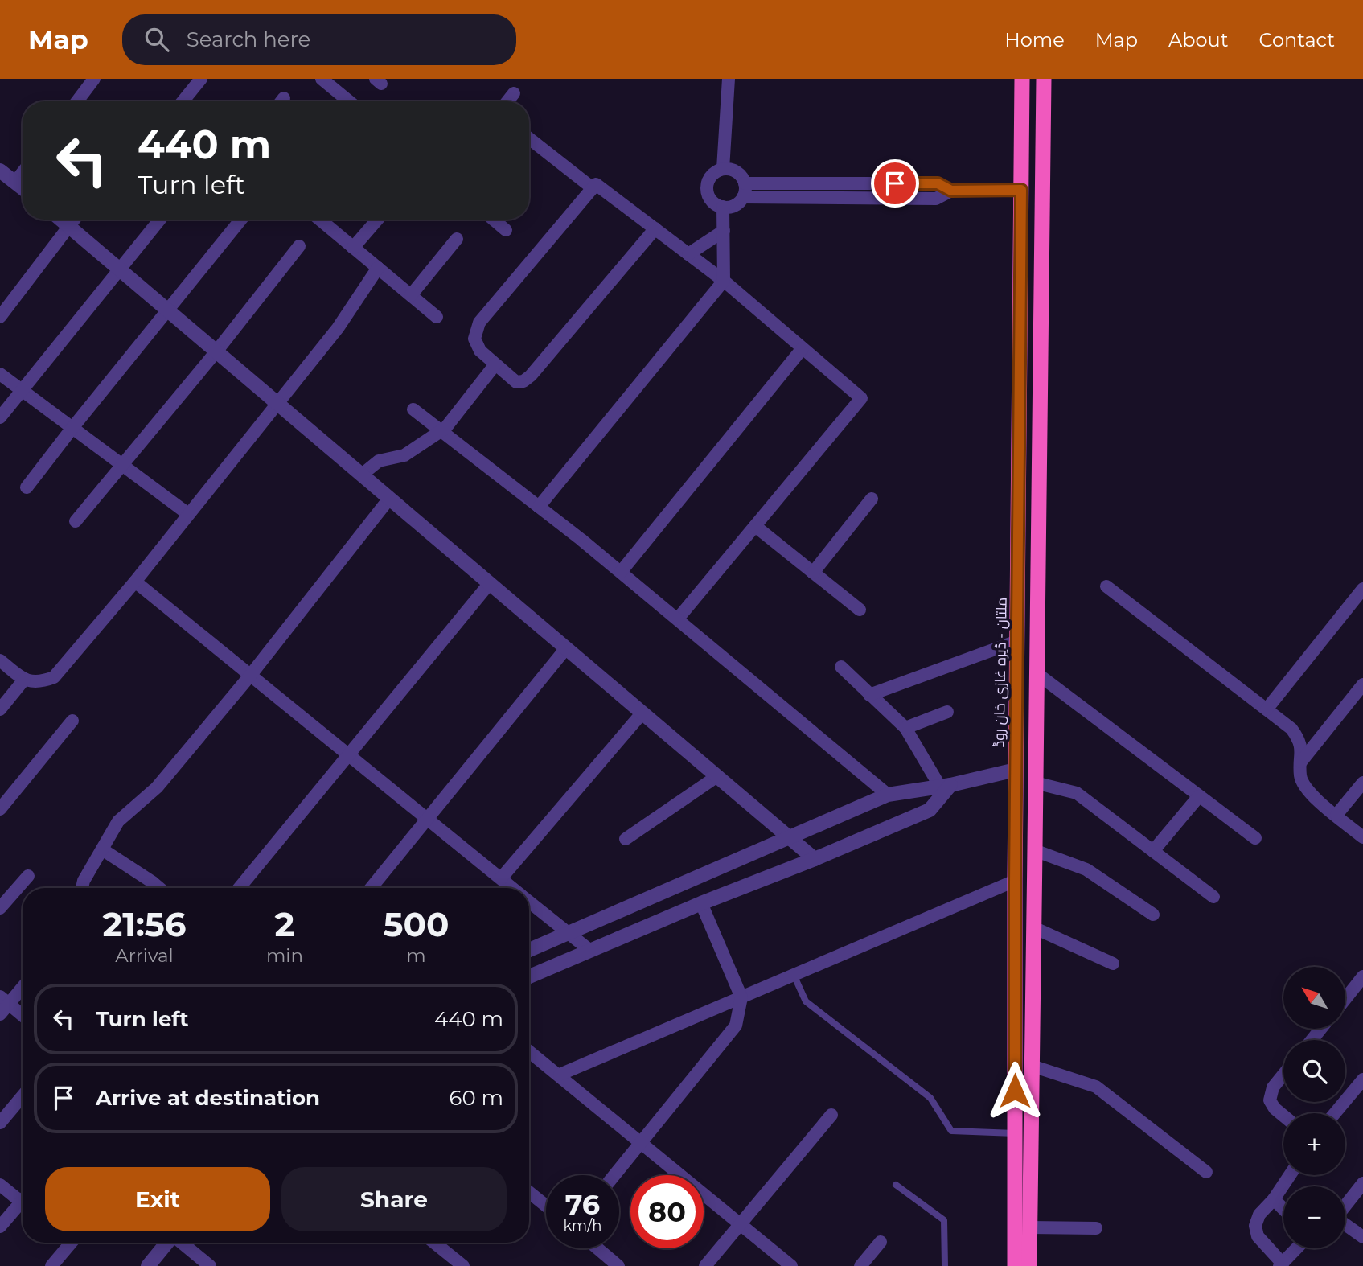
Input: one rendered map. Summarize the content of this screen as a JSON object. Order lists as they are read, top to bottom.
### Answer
{
  "streets": {
    "highway": ["ملتان - ڈیرہ غازی خان روڈ"]
  },
  "north": "top left",
  "page": {
    "header": "Map",
    "search": "Search here",
    "nav": [
      "Home",
      "Map",
      "About",
      "Contact"
    ],
    "turn": ["440 m", "Turn left"],
    "eta": [
      "21:56",
      "Arrival",
      "2",
      "min",
      "500",
      "m"
    ],
    "map_buttons": ["+", "−"],
    "list": [
      {
        "name": "Turn left",
        "value": "440 m"
      },
      {
        "name": "Arrive at destination",
        "value": "60 m"
      }
    ],
    "buttons": ["Exit", "Share"],
    "speed": "76 km/h",
    "limit": "80"
  }
}
